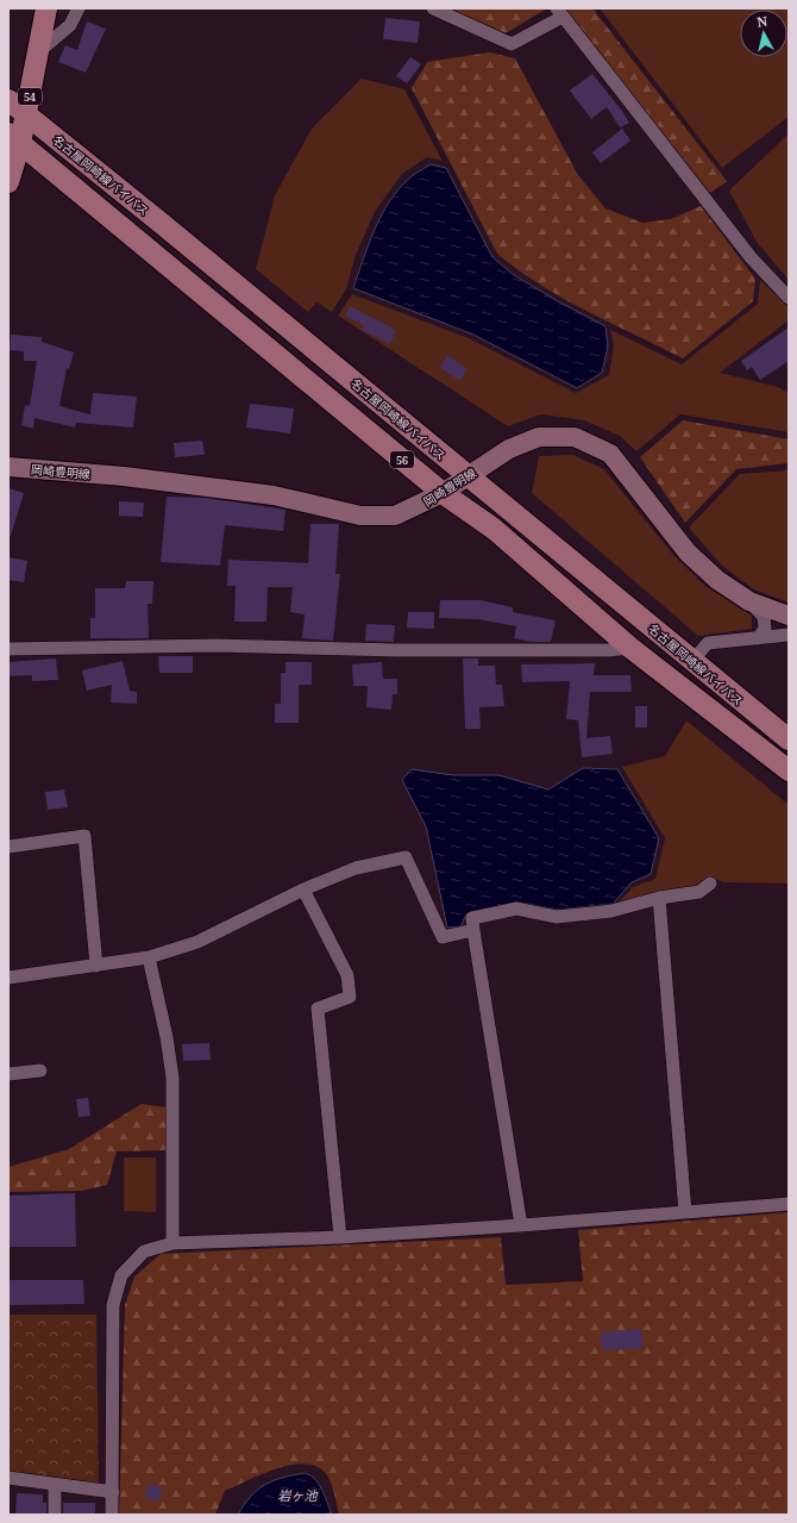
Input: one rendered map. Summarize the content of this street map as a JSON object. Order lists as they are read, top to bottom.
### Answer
{
  "streets": {
    "main road": [
      "54",
      "名古屋岡崎線バイパス",
      "56",
      "岡崎豊明線"
    ]
  },
  "crossings": [
    ["54", "名古屋岡崎線バイパス"],
    ["54", "56"],
    ["名古屋岡崎線バイパス", "岡崎豊明線"],
    ["56", "岡崎豊明線"]
  ],
  "water": ["岩ヶ池"],
  "north": "top"
}
